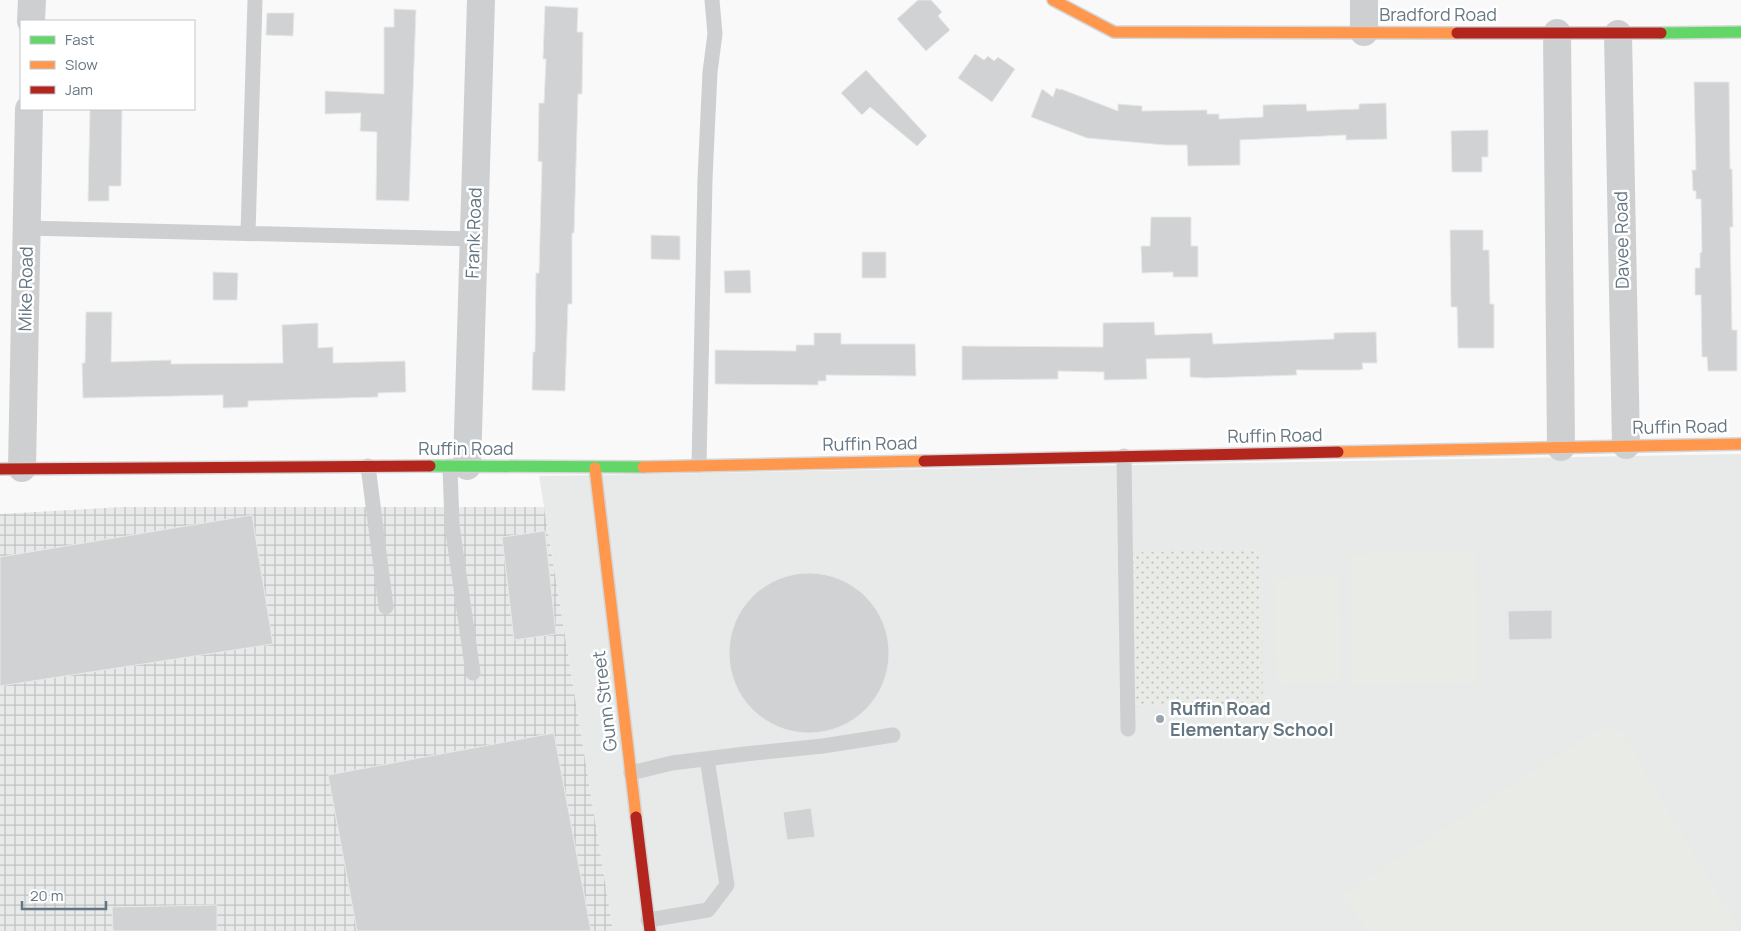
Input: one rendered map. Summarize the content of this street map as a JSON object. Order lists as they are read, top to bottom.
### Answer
{
  "streets": {
    "street": [
      "Bradford Road",
      "Frank Road",
      "Davee Road",
      "Mike Road",
      "Ruffin Road",
      "Gunn Street"
    ]
  },
  "crossings": [
    ["Bradford Road", "Davee Road"],
    ["Frank Road", "Ruffin Road"],
    ["Davee Road", "Ruffin Road"],
    ["Mike Road", "Ruffin Road"],
    ["Ruffin Road", "Gunn Street"]
  ],
  "places": ["Ruffin Road Elementary School"],
  "legend": ["Fast", "Slow", "Jam"],
  "scale_bar": "20 m"
}
